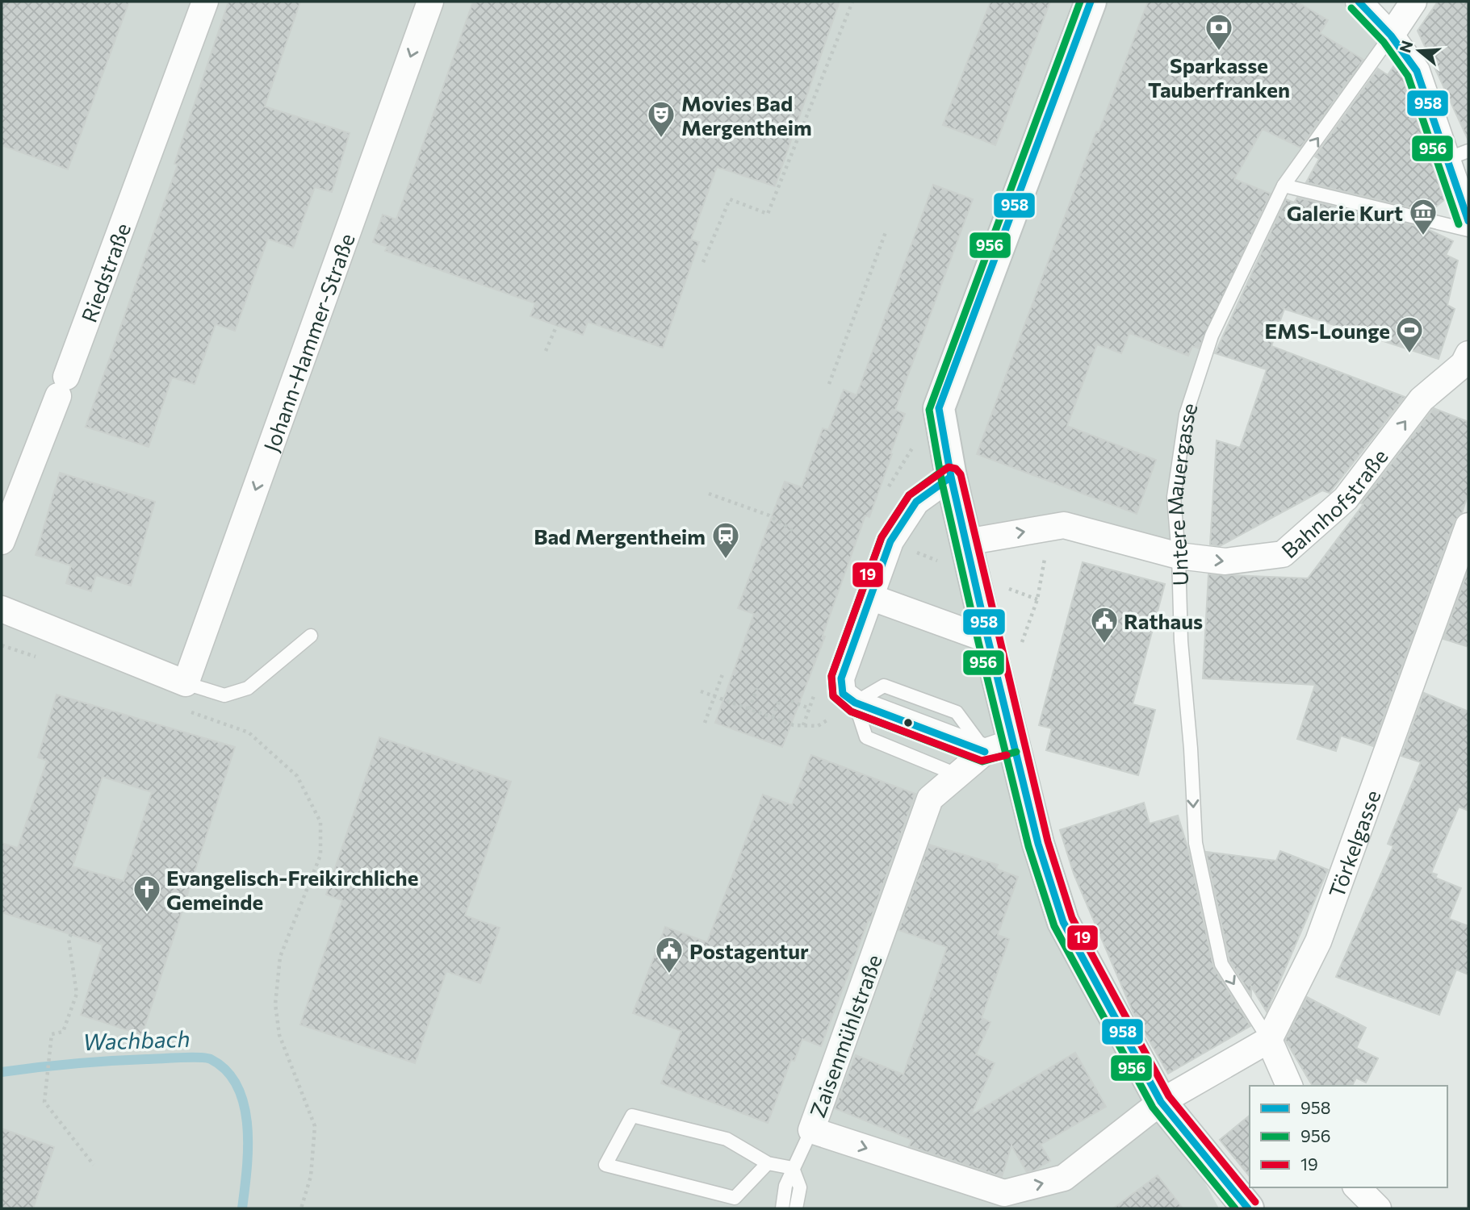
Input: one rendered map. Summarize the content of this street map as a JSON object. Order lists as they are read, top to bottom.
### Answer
{
  "streets": {
    "street": [
      "Riedstraße",
      "Johann-Hammer-Straße",
      "Untere Mauergasse",
      "Bahnhofstraße",
      "Törkelgasse",
      "Zaisenmühlstraße"
    ]
  },
  "crossings": [
    ["Untere Mauergasse", "Bahnhofstraße"],
    ["Untere Mauergasse", "Törkelgasse"]
  ],
  "one_way": ["Johann-Hammer-Straße", "Bahnhofstraße", "Zaisenmühlstraße"],
  "water": ["Wachbach"],
  "places": {
    "bank": ["Sparkasse Tauberfranken"],
    "theatre": ["Movies Bad Mergentheim"],
    "museum": ["Galerie Kurt"],
    "sports": ["EMS-Lounge"],
    "station": ["Bad Mergentheim"],
    "public building": ["Rathaus", "Postagentur"],
    "church": ["Evangelisch-Freikirchliche Gemeinde"]
  },
  "lines": ["transit line 958", "transit line 956", "transit line 19"],
  "legend": ["958", "956", "19"],
  "north": "left"
}
